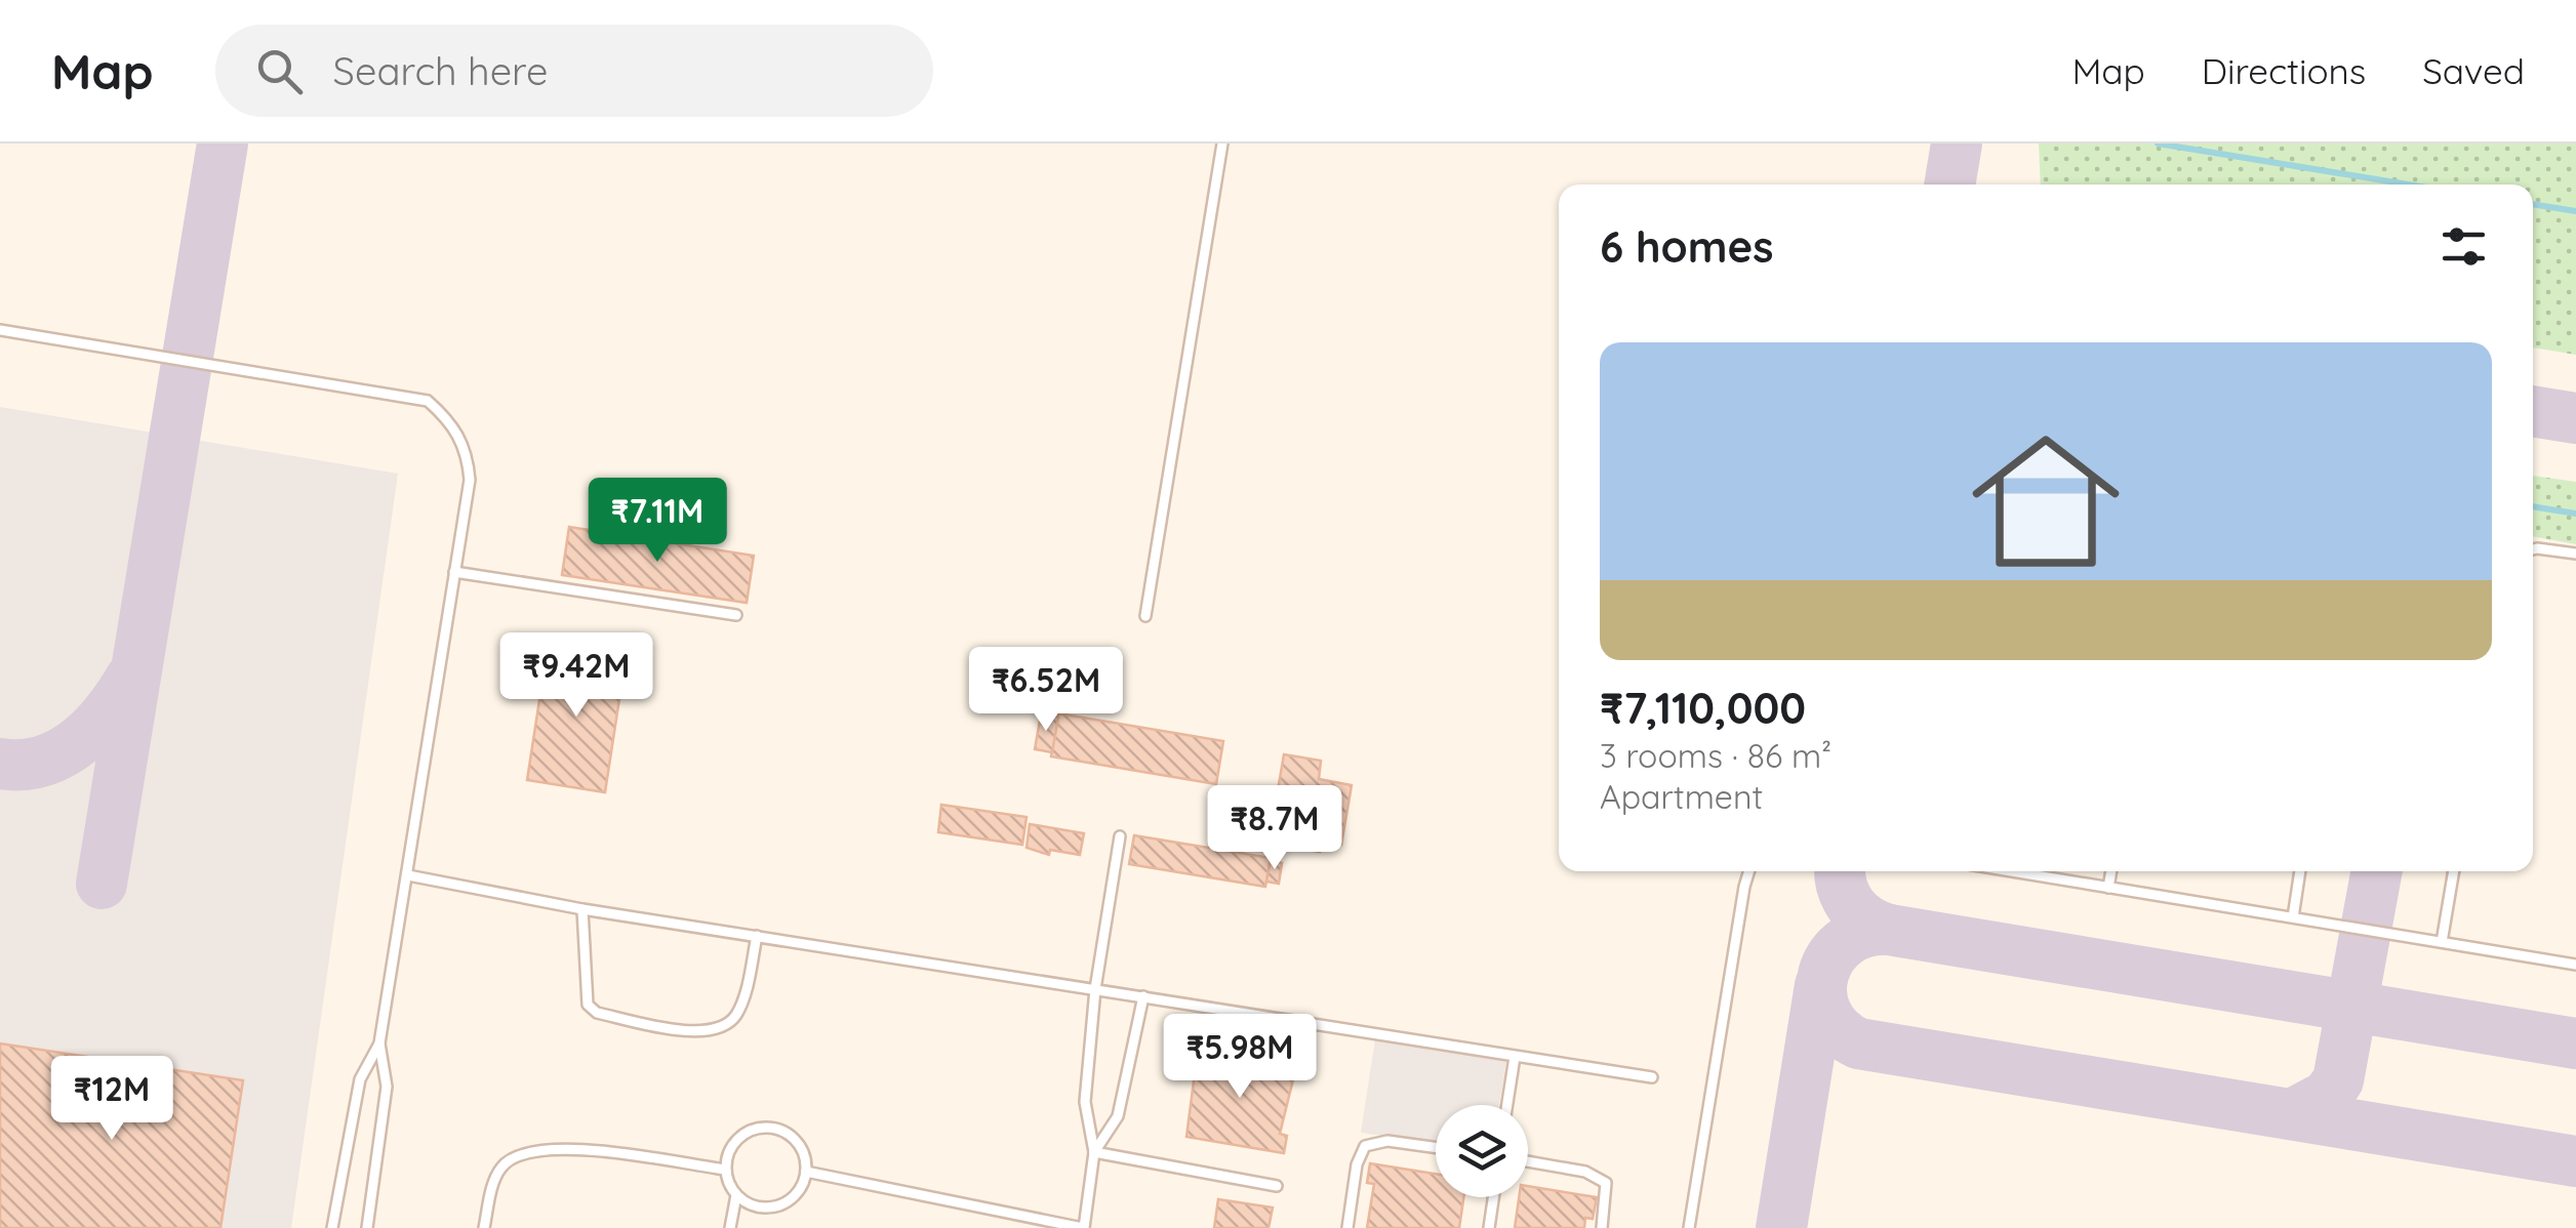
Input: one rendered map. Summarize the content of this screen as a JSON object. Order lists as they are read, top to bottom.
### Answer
{
  "page": {
    "header": "Map",
    "search": "Search here",
    "nav": ["Map", "Directions", "Saved"],
    "heading": "6 homes",
    "list": [
      {
        "name": "₹7,110,000",
        "note": "3 rooms · 86 m² · Apartment"
      }
    ],
    "price": [
      "₹7.11M",
      "₹9.42M",
      "₹6.52M",
      "₹8.7M",
      "₹5.98M",
      "₹12M"
    ]
  }
}
